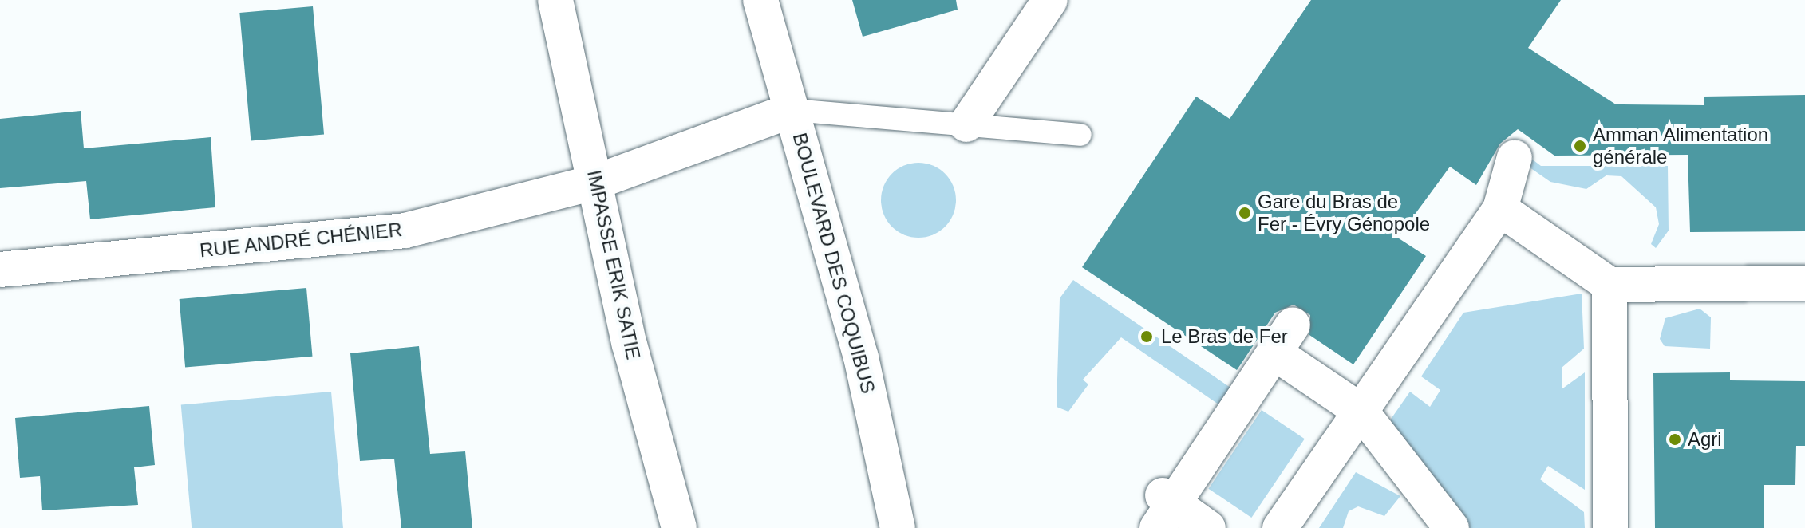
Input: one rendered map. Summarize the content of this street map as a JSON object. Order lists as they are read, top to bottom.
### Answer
{
  "streets": {
    "street": ["RUE ANDRÉ CHÉNIER", "BOULEVARD DES COQUIBUS", "IMPASSE ERIK SATIE"]
  },
  "crossings": [
    ["RUE ANDRÉ CHÉNIER", "BOULEVARD DES COQUIBUS"],
    ["RUE ANDRÉ CHÉNIER", "IMPASSE ERIK SATIE"]
  ],
  "places": [
    "Amman Alimentation générale",
    "Gare du Bras de Fer - Évry Génopole",
    "Le Bras de Fer",
    "Agri"
  ]
}
